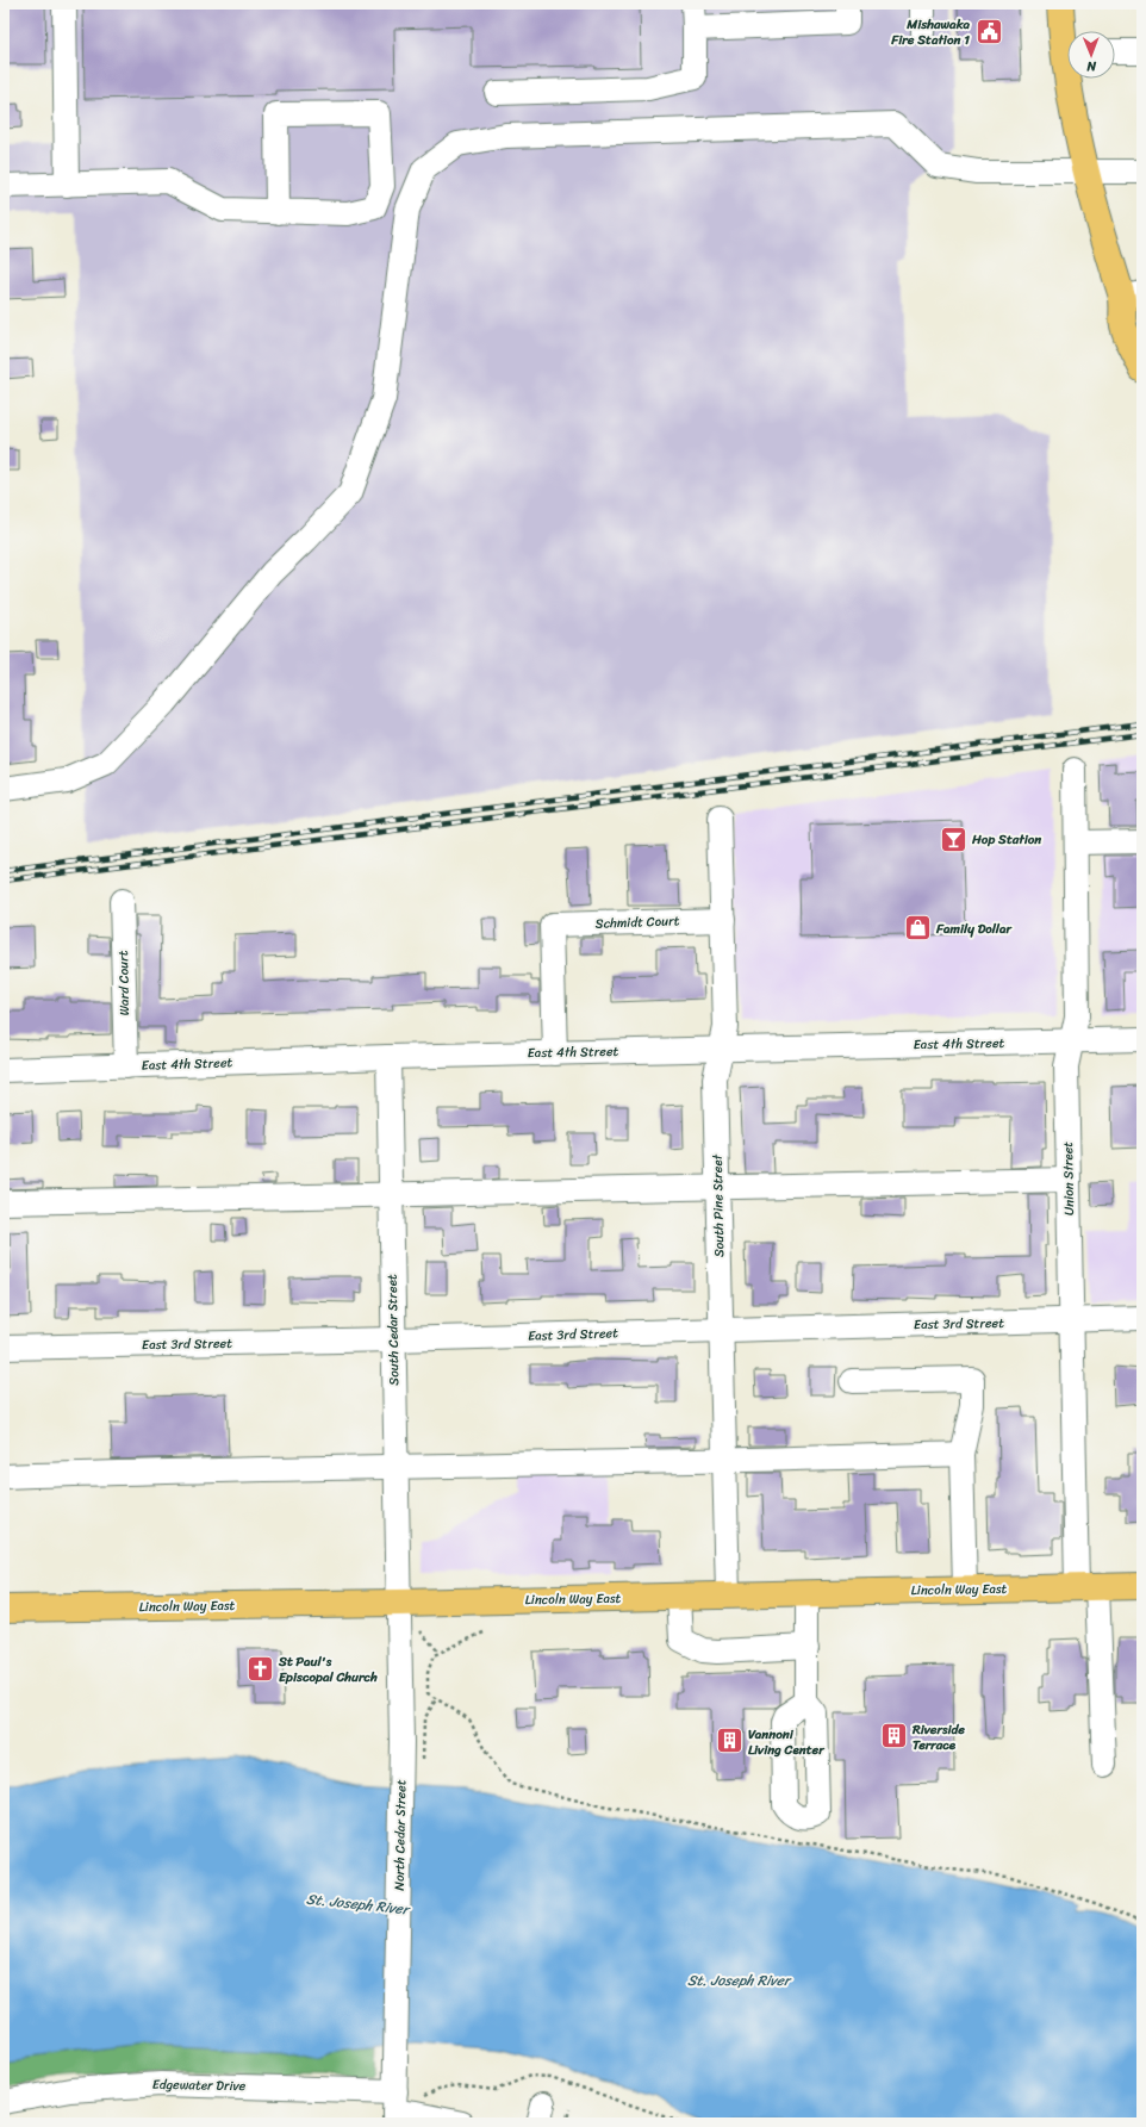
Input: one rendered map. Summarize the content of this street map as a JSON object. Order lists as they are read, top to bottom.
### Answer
{
  "streets": {
    "main road": ["Lincoln Way East"],
    "street": [
      "Schmidt Court",
      "Ward Court",
      "East 4th Street",
      "Union Street",
      "South Pine Street",
      "East 3rd Street",
      "South Cedar Street",
      "North Cedar Street",
      "Edgewater Drive"
    ]
  },
  "crossings": [
    ["Schmidt Court", "East 4th Street"],
    ["Schmidt Court", "South Pine Street"],
    ["Ward Court", "East 4th Street"],
    ["East 4th Street", "Union Street"],
    ["East 4th Street", "South Pine Street"],
    ["East 4th Street", "South Cedar Street"],
    ["Union Street", "East 3rd Street"],
    ["Union Street", "Lincoln Way East"],
    ["South Pine Street", "East 3rd Street"],
    ["South Pine Street", "Lincoln Way East"],
    ["East 3rd Street", "South Cedar Street"],
    ["South Cedar Street", "Lincoln Way East"],
    ["South Cedar Street", "North Cedar Street"],
    ["Lincoln Way East", "North Cedar Street"],
    ["North Cedar Street", "Edgewater Drive"]
  ],
  "water": ["St. Joseph River"],
  "places": {
    "public building": ["Mishawaka Fire Station 1"],
    "bar": ["Hop Station"],
    "shop": ["Family Dollar"],
    "church": ["St Paul's Episcopal Church"],
    "building": ["Riverside Terrace", "Vannoni Living Center"]
  },
  "north": "bottom"
}
